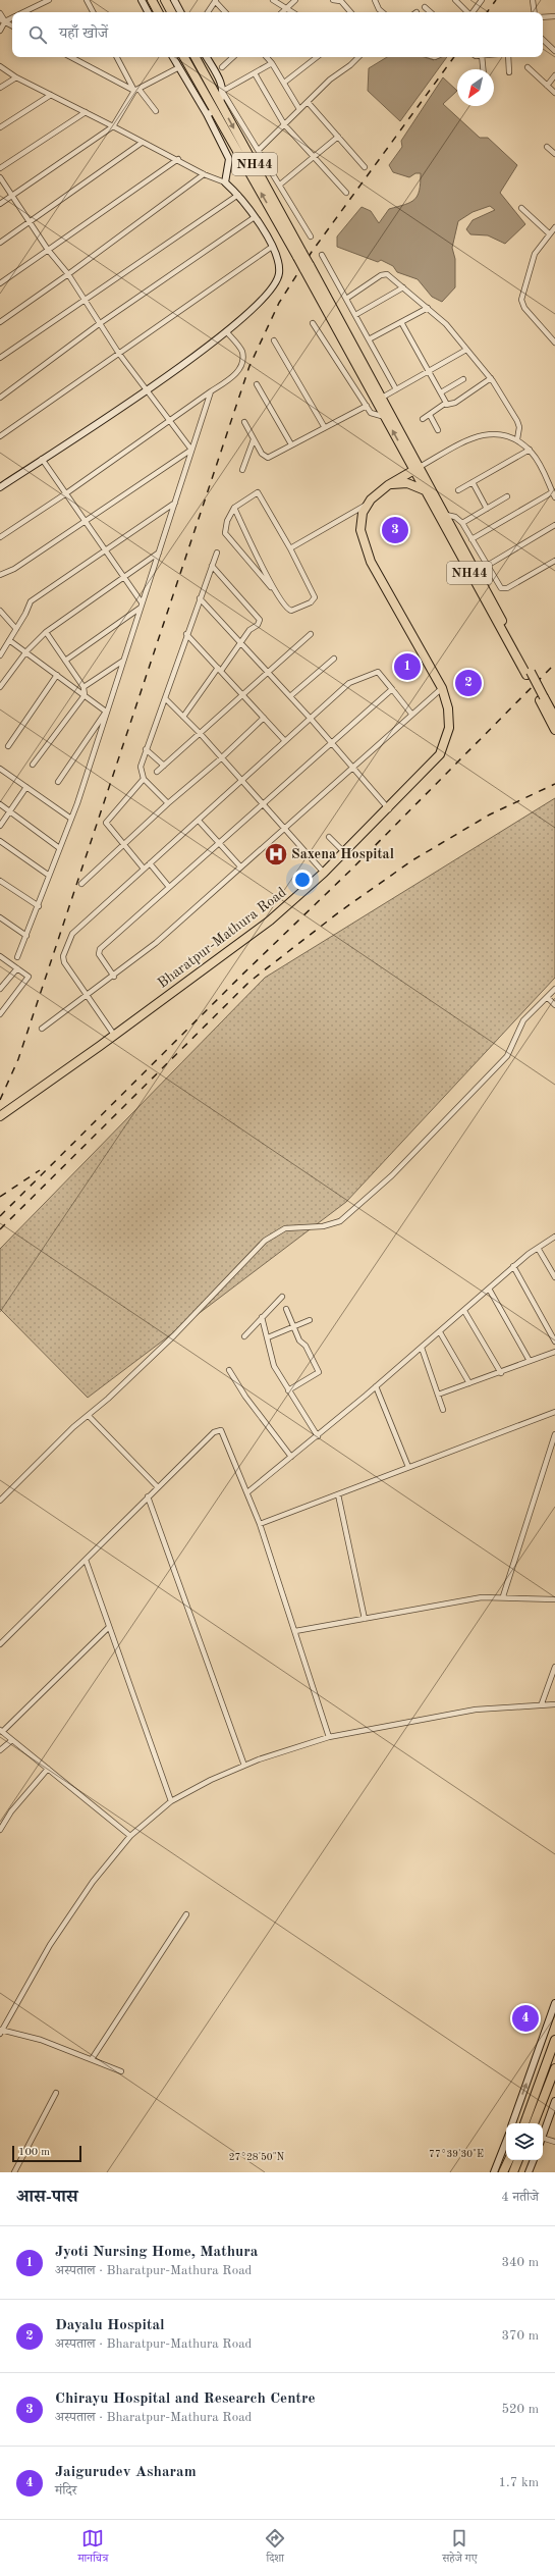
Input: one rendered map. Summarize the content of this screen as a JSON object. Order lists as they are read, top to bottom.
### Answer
{
  "streets": {
    "highway": ["NH44", "Bharatpur-Mathura Road"]
  },
  "places": {
    "hospital": ["Saxena Hospital"]
  },
  "scale_bar": "100 m",
  "north": "bottom left",
  "page": {
    "search": "यहाँ खोजें",
    "pins": [
      "3",
      "1",
      "2",
      "4"
    ],
    "scale": "100 m",
    "heading": ["आस-पास", "4 नतीजे"],
    "list": [
      {
        "mark": "1",
        "name": "Jyoti Nursing Home, Mathura",
        "note": "अस्पताल · Bharatpur-Mathura Road",
        "value": "340 m"
      },
      {
        "mark": "2",
        "name": "Dayalu Hospital",
        "note": "अस्पताल · Bharatpur-Mathura Road",
        "value": "370 m"
      },
      {
        "mark": "3",
        "name": "Chirayu Hospital and Research Centre",
        "note": "अस्पताल · Bharatpur-Mathura Road",
        "value": "520 m"
      },
      {
        "mark": "4",
        "name": "Jaigurudev Asharam",
        "note": "मंदिर",
        "value": "1.7 km"
      }
    ],
    "nav": ["मानचित्र", "दिशा", "सहेजे गए"]
  },
  "coordinates": ["77°39'30\"E", "27°28'50\"N"]
}
